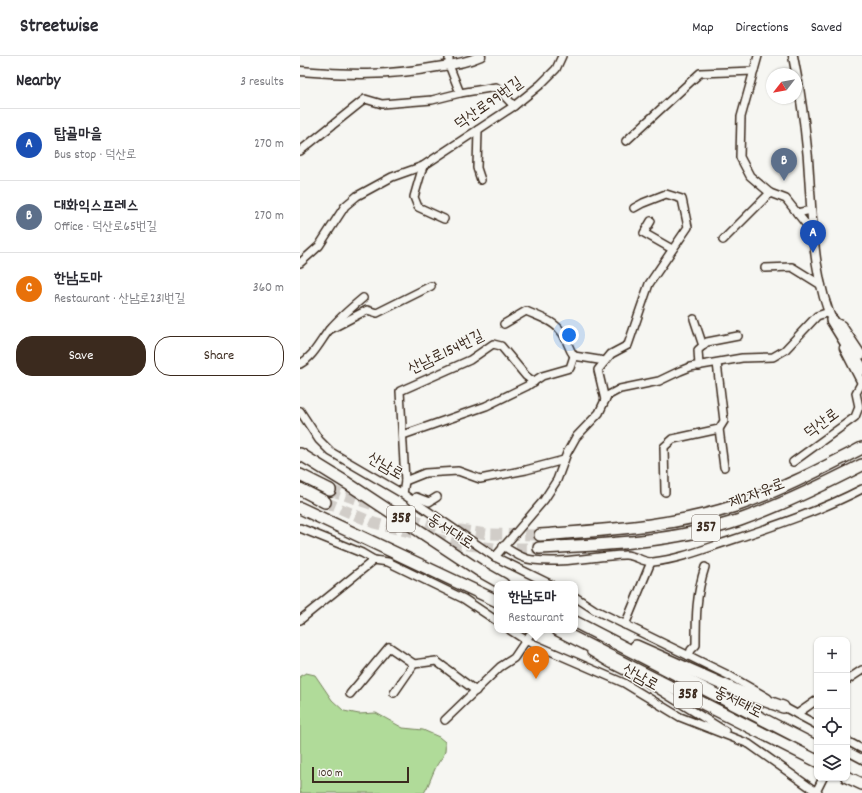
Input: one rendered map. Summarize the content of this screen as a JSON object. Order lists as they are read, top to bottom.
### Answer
{
  "streets": {
    "highway": [
      "제2자유로",
      "358",
      "357",
      "동서대로"
    ],
    "street": [
      "덕산로99번길",
      "산남로154번길",
      "덕산로",
      "산남로"
    ]
  },
  "crossings": [
    ["산남로154번길", "산남로"]
  ],
  "scale_bar": "100 m",
  "north": "bottom left",
  "page": {
    "header": "Streetwise",
    "nav": ["Map", "Directions", "Saved"],
    "heading": ["Nearby", "3 results"],
    "list": [
      {
        "mark": "A",
        "name": "탑골마을",
        "note": "Bus stop · 덕산로",
        "value": "270 m"
      },
      {
        "mark": "B",
        "name": "대화익스프레스",
        "note": "Office · 덕산로65번길",
        "value": "270 m"
      },
      {
        "mark": "C",
        "name": "한남도마",
        "note": "Restaurant · 산남로231번길",
        "value": "360 m"
      }
    ],
    "pins": ["B", "A", "C"],
    "buttons": ["Save", "Share"],
    "popup": ["한남도마", "Restaurant"],
    "map_buttons": ["+", "−"],
    "scale": "100 m"
  }
}
